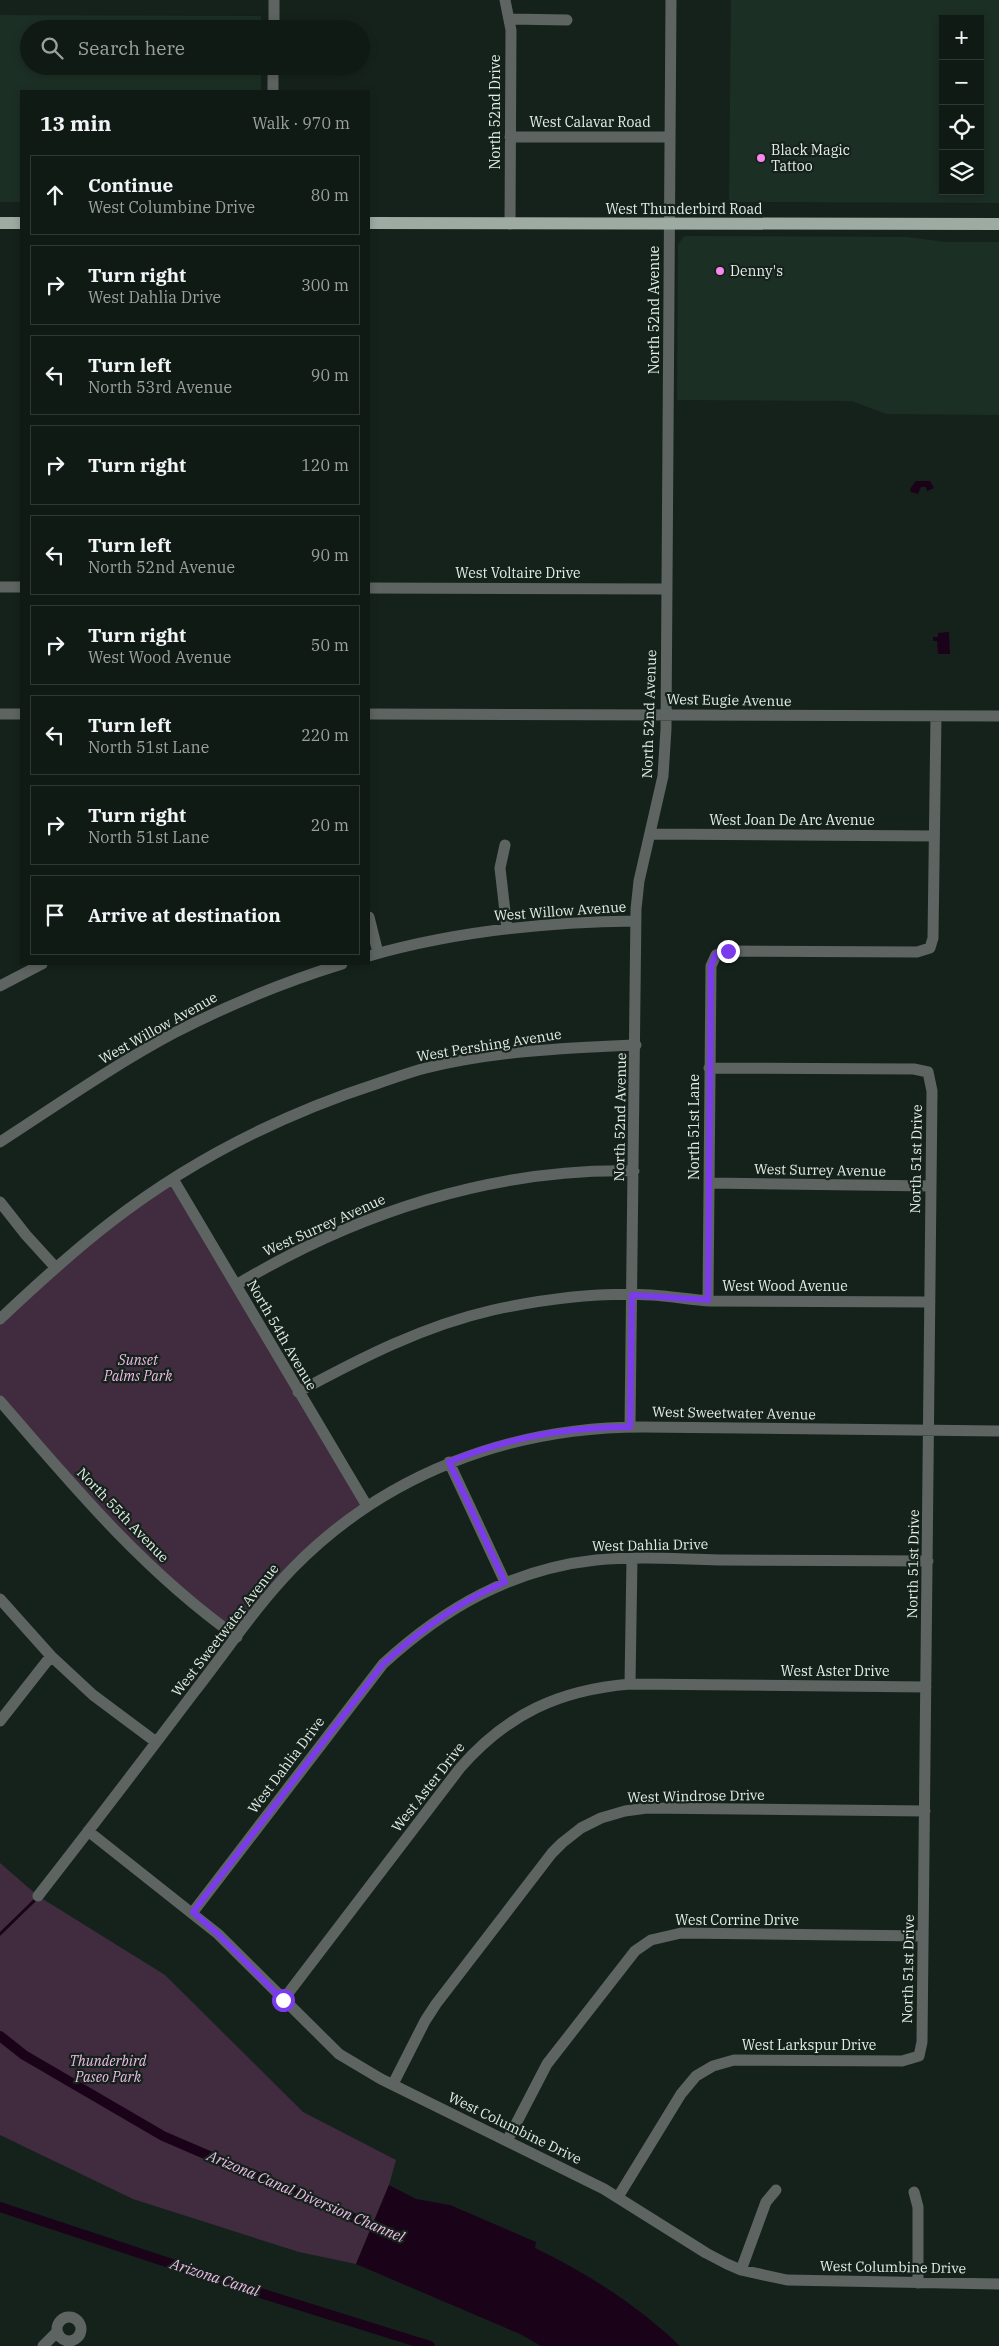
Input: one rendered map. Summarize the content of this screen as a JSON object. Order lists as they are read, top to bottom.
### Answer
{
  "streets": {
    "main road": ["West Thunderbird Road"],
    "street": [
      "North 52nd Drive",
      "West Calavar Road",
      "North 52nd Avenue",
      "West Voltaire Drive",
      "West Eugie Avenue",
      "West Joan De Arc Avenue",
      "West Willow Avenue",
      "West Pershing Avenue",
      "North 51st Lane",
      "North 51st Drive",
      "West Surrey Avenue",
      "West Wood Avenue",
      "North 54th Avenue",
      "West Sweetwater Avenue",
      "North 55th Avenue",
      "West Dahlia Drive",
      "West Aster Drive",
      "West Windrose Drive",
      "West Corrine Drive",
      "West Larkspur Drive",
      "West Columbine Drive"
    ]
  },
  "crossings": [
    ["North 52nd Drive", "West Calavar Road"],
    ["North 52nd Drive", "West Thunderbird Road"],
    ["West Calavar Road", "North 52nd Avenue"],
    ["West Thunderbird Road", "North 52nd Avenue"],
    ["North 52nd Avenue", "West Voltaire Drive"],
    ["North 52nd Avenue", "West Eugie Avenue"],
    ["North 52nd Avenue", "West Joan De Arc Avenue"],
    ["North 52nd Avenue", "West Willow Avenue"],
    ["North 52nd Avenue", "West Pershing Avenue"],
    ["North 52nd Avenue", "West Surrey Avenue"],
    ["North 52nd Avenue", "West Wood Avenue"],
    ["North 52nd Avenue", "West Sweetwater Avenue"],
    ["West Joan De Arc Avenue", "North 51st Lane"],
    ["West Pershing Avenue", "North 54th Avenue"],
    ["North 51st Lane", "North 51st Drive"],
    ["North 51st Lane", "West Surrey Avenue"],
    ["North 51st Lane", "West Wood Avenue"],
    ["North 51st Drive", "West Surrey Avenue"],
    ["North 51st Drive", "West Wood Avenue"],
    ["North 51st Drive", "West Sweetwater Avenue"],
    ["North 51st Drive", "West Dahlia Drive"],
    ["North 51st Drive", "West Aster Drive"],
    ["North 51st Drive", "West Windrose Drive"],
    ["North 51st Drive", "West Corrine Drive"],
    ["North 51st Drive", "West Larkspur Drive"],
    ["West Surrey Avenue", "North 54th Avenue"],
    ["West Wood Avenue", "North 54th Avenue"],
    ["North 54th Avenue", "West Sweetwater Avenue"],
    ["West Sweetwater Avenue", "North 55th Avenue"],
    ["West Sweetwater Avenue", "West Columbine Drive"],
    ["West Dahlia Drive", "West Columbine Drive"],
    ["West Aster Drive", "West Columbine Drive"],
    ["West Windrose Drive", "West Columbine Drive"],
    ["West Corrine Drive", "West Columbine Drive"],
    ["West Larkspur Drive", "West Columbine Drive"]
  ],
  "water": ["Arizona Canal Diversion Channel", "Arizona Canal"],
  "parks": ["Sunset Palms Park", "Thunderbird Paseo Park"],
  "places": ["Black Magic Tattoo", "Denny's"],
  "page": {
    "map_buttons": ["+", "−"],
    "search": "Search here",
    "heading": ["13 min", "Walk · 970 m"],
    "list": [
      ["Continue", "West Columbine Drive", "80 m"],
      ["Turn right", "West Dahlia Drive", "300 m"],
      ["Turn left", "North 53rd Avenue", "90 m"],
      ["Turn right", "120 m"],
      ["Turn left", "North 52nd Avenue", "90 m"],
      ["Turn right", "West Wood Avenue", "50 m"],
      ["Turn left", "North 51st Lane", "220 m"],
      ["Turn right", "North 51st Lane", "20 m"],
      "Arrive at destination"
    ]
  }
}
